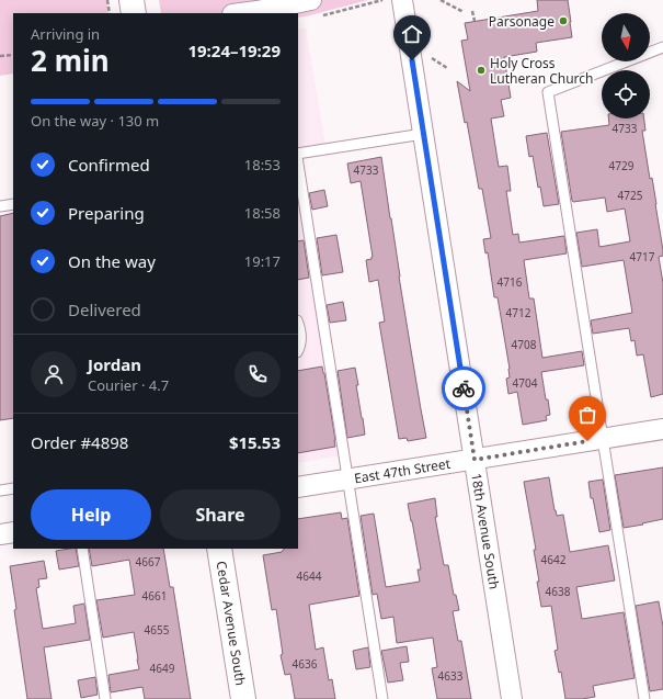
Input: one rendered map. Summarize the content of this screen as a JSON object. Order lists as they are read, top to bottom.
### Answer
{
  "streets": {
    "main road": ["Cedar Avenue South"],
    "street": ["East 47th Street", "18th Avenue South"]
  },
  "crossings": [
    ["East 47th Street", "18th Avenue South"]
  ],
  "places": ["Parsonage", "Holy Cross Lutheran Church"],
  "house_numbers": [
    "4733",
    "4729",
    "4733",
    "4725",
    "4717",
    "4716",
    "4712",
    "4708",
    "4704",
    "4642",
    "4667",
    "4644",
    "4638",
    "4661",
    "4655",
    "4636",
    "4649",
    "4633"
  ],
  "north": "bottom",
  "page": {
    "heading": ["2 min", "Arriving in", "19:24–19:29"],
    "panel": [
      "Jordan",
      "Courier · 4.7",
      "Order #4898",
      "$15.53"
    ],
    "bar": "On the way · 130 m",
    "list": [
      ["Confirmed", "18:53"],
      ["Preparing", "18:58"],
      ["On the way", "19:17"],
      "Delivered"
    ],
    "buttons": ["Help", "Share"]
  }
}
